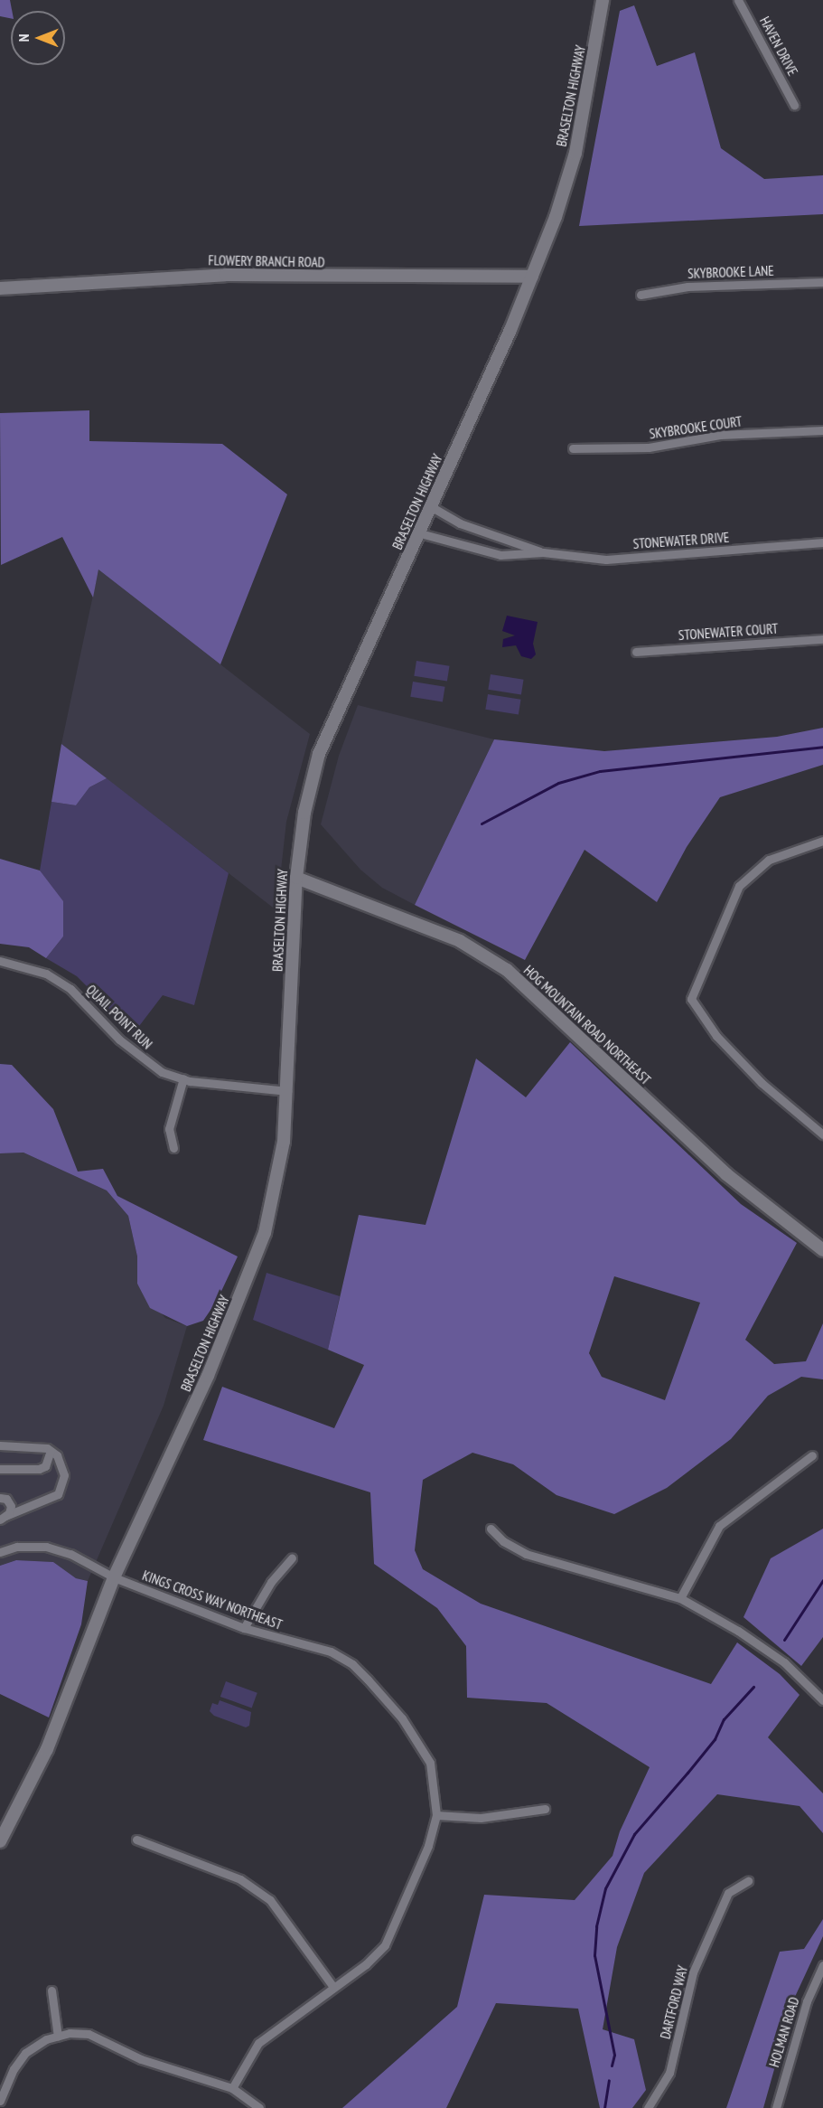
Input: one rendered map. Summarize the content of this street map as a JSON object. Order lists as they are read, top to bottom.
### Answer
{
  "streets": {
    "main road": ["BRASELTON HIGHWAY", "FLOWERY BRANCH ROAD", "HOG MOUNTAIN ROAD NORTHEAST"],
    "street": [
      "HAVEN DRIVE",
      "SKYBROOKE LANE",
      "SKYBROOKE COURT",
      "STONEWATER DRIVE",
      "STONEWATER COURT",
      "QUAIL POINT RUN",
      "KINGS CROSS WAY NORTHEAST",
      "DARTFORD WAY",
      "HOLMAN ROAD"
    ]
  },
  "crossings": [
    ["BRASELTON HIGHWAY", "FLOWERY BRANCH ROAD"],
    ["BRASELTON HIGHWAY", "STONEWATER DRIVE"],
    ["BRASELTON HIGHWAY", "QUAIL POINT RUN"],
    ["BRASELTON HIGHWAY", "HOG MOUNTAIN ROAD NORTHEAST"],
    ["BRASELTON HIGHWAY", "KINGS CROSS WAY NORTHEAST"]
  ],
  "north": "left"
}
